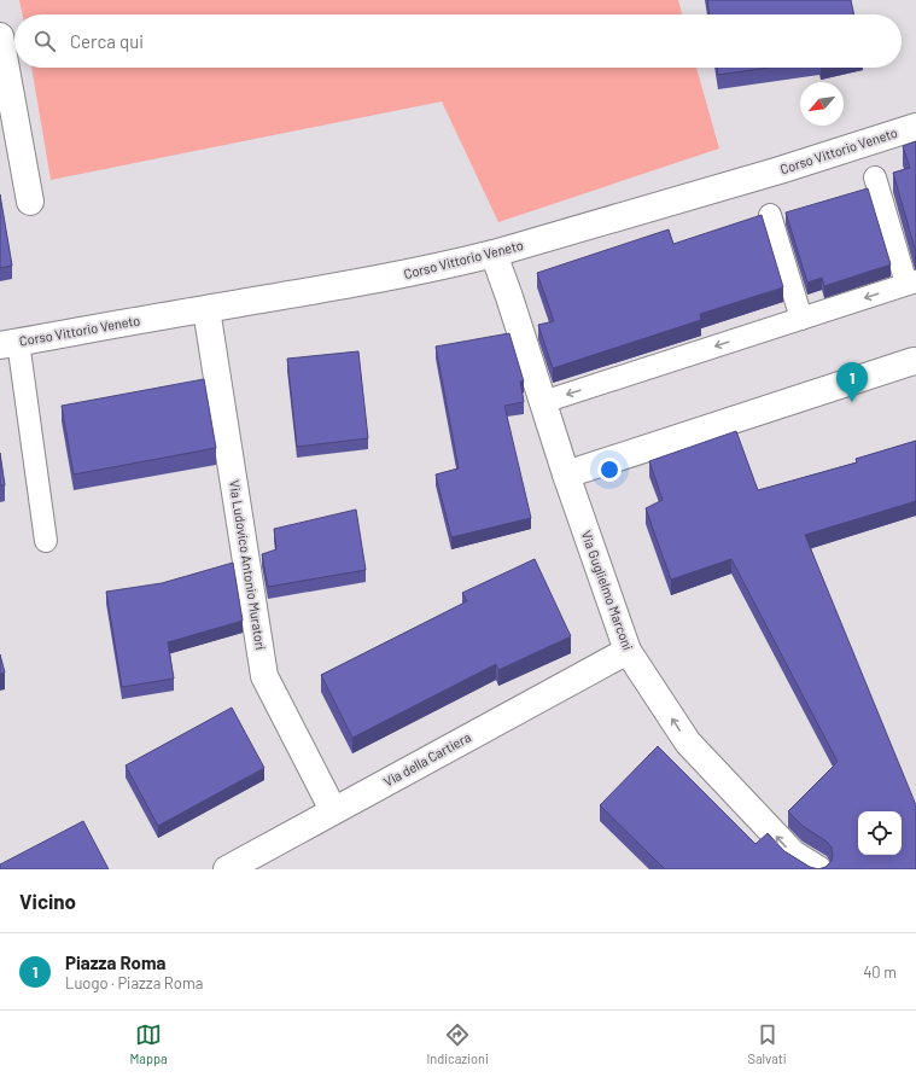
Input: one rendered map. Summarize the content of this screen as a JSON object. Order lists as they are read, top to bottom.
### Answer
{
  "streets": {
    "street": [
      "Corso Vittorio Veneto",
      "Via Ludovico Antonio Muratori",
      "Via Guglielmo Marconi",
      "Via della Cartiera"
    ]
  },
  "crossings": [
    ["Corso Vittorio Veneto", "Via Ludovico Antonio Muratori"],
    ["Corso Vittorio Veneto", "Via Guglielmo Marconi"],
    ["Via Guglielmo Marconi", "Via della Cartiera"]
  ],
  "one_way": ["Via Guglielmo Marconi"],
  "north": "bottom left",
  "page": {
    "search": "Cerca qui",
    "pins": "1",
    "heading": "Vicino",
    "list": [
      {
        "mark": "1",
        "name": "Piazza Roma",
        "note": "Luogo · Piazza Roma",
        "value": "40 m"
      }
    ],
    "nav": ["Mappa", "Indicazioni", "Salvati"]
  }
}
